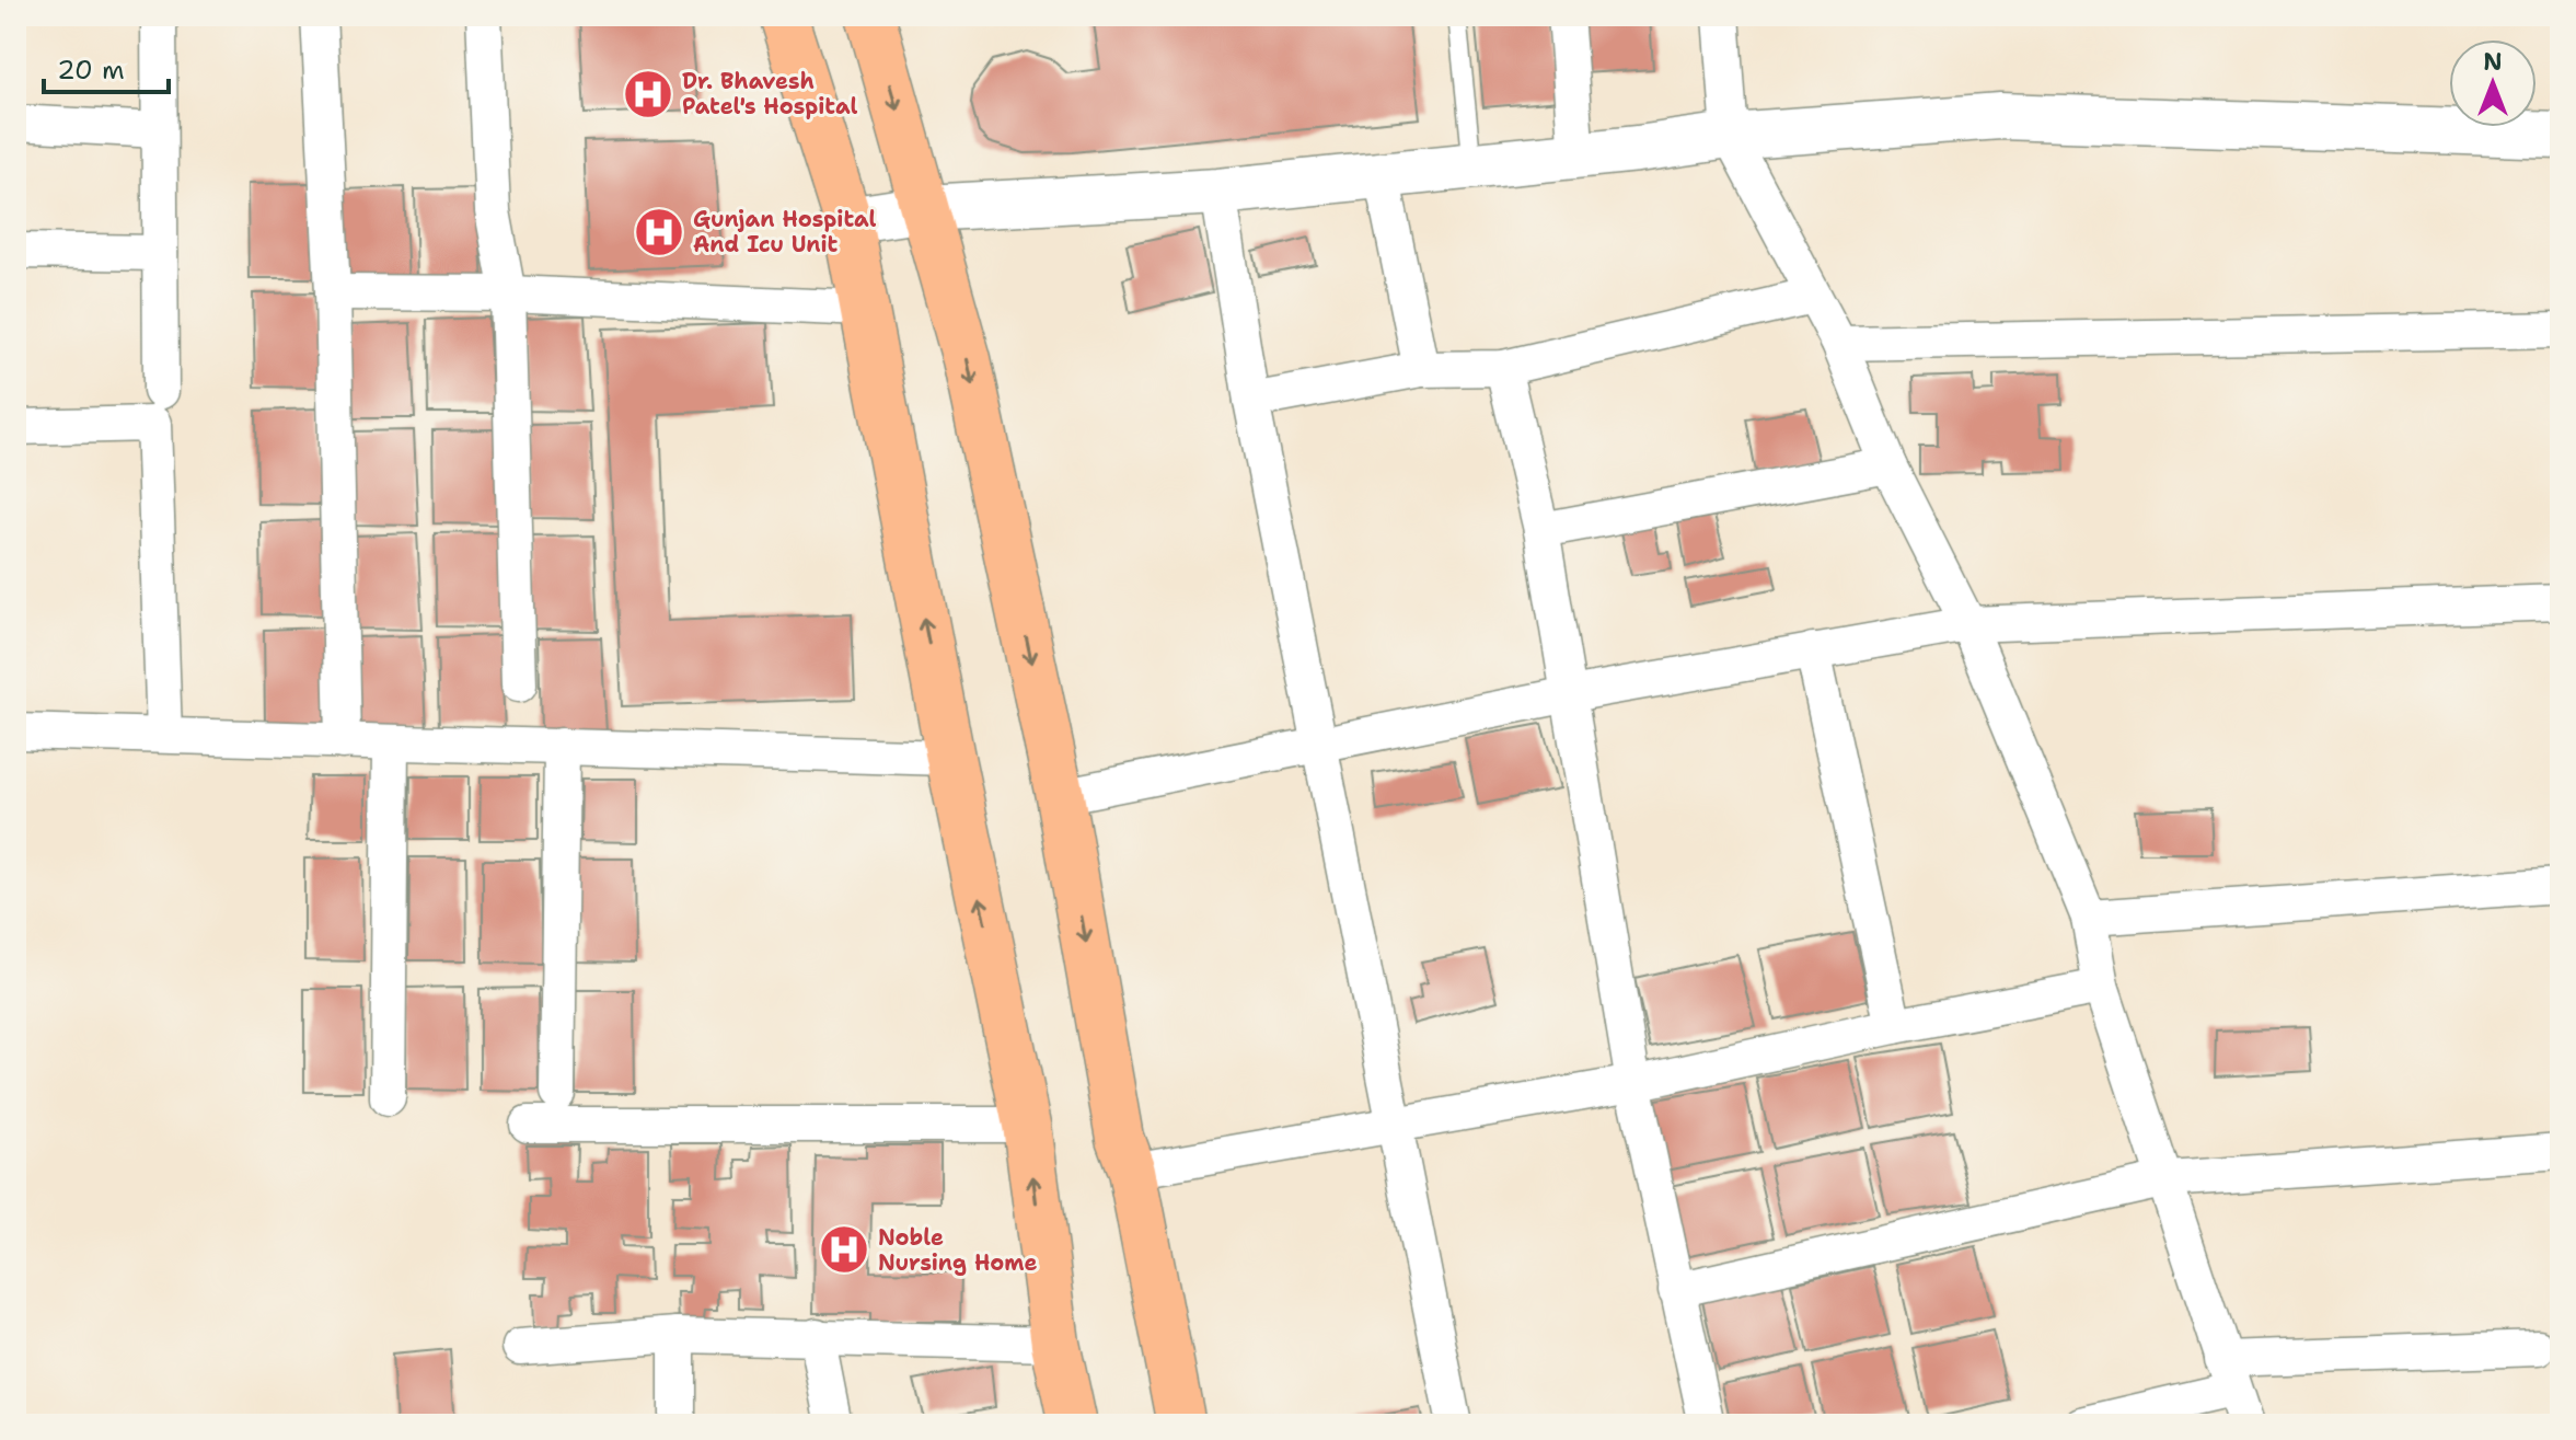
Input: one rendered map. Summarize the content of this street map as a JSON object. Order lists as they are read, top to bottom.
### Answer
{
  "places": {
    "hospital": ["Dr. Bhavesh Patel's Hospital", "Gunjan Hospital And Icu Unit", "Noble Nursing Home"]
  },
  "scale_bar": "20 m",
  "north": "top"
}
